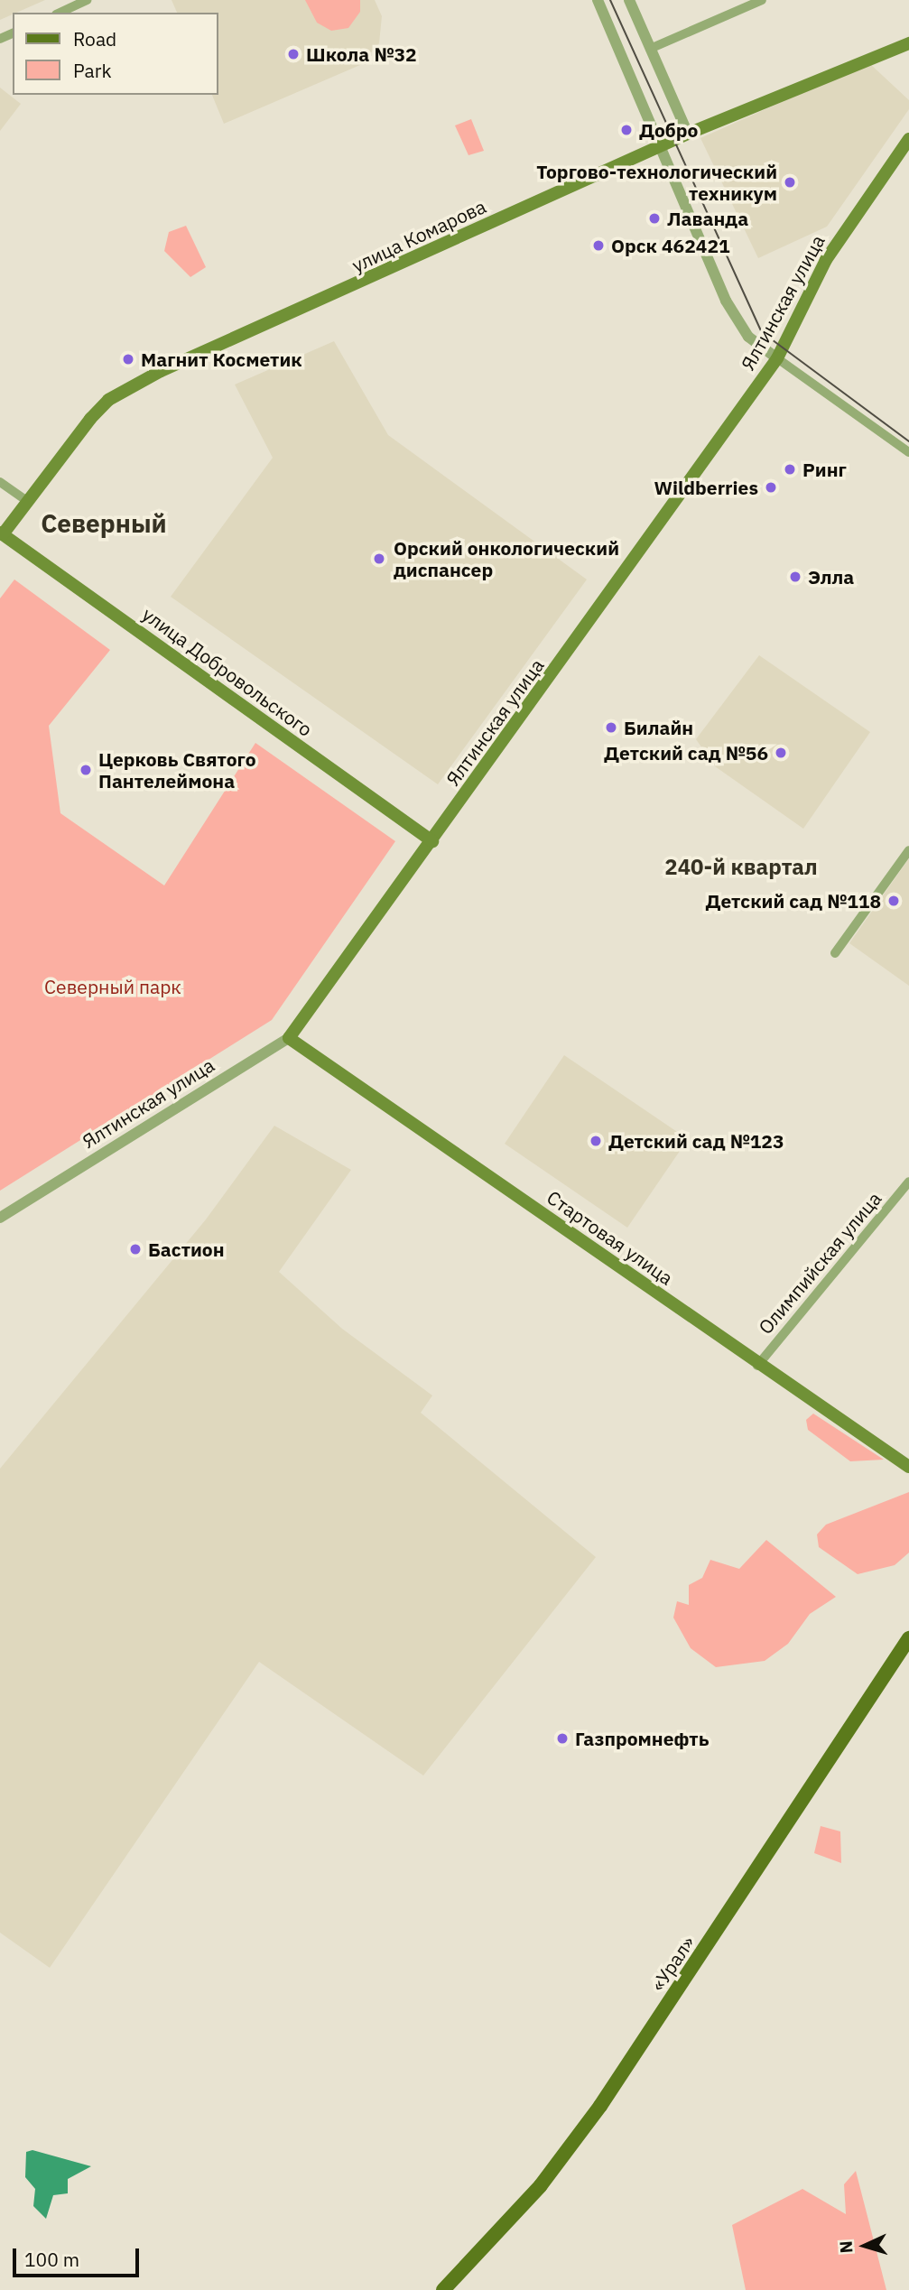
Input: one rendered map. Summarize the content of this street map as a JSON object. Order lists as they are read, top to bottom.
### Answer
{
  "streets": {
    "main road": [
      "улица Комарова",
      "Ялтинская улица",
      "улица Добровольского",
      "Стартовая улица",
      "«Урал»"
    ],
    "street": ["Олимпийская улица"]
  },
  "crossings": [
    ["улица Комарова", "улица Добровольского"],
    ["Ялтинская улица", "улица Добровольского"],
    ["Ялтинская улица", "Стартовая улица"],
    ["Стартовая улица", "Олимпийская улица"]
  ],
  "districts": ["Северный", "240-й квартал"],
  "parks": ["Северный парк"],
  "places": [
    "Школа №32",
    "Добро",
    "Торгово-технологический техникум",
    "Лаванда",
    "Орск 462421",
    "Магнит Косметик",
    "Ринг",
    "Wildberries",
    "Орский онкологический диспансер",
    "Элла",
    "Билайн",
    "Детский сад №56",
    "Церковь Святого Пантелеймона",
    "Детский сад №118",
    "Детский сад №123",
    "Бастион",
    "Газпромнефть"
  ],
  "legend": ["Road", "Park"],
  "scale_bar": "100 m",
  "north": "left"
}
